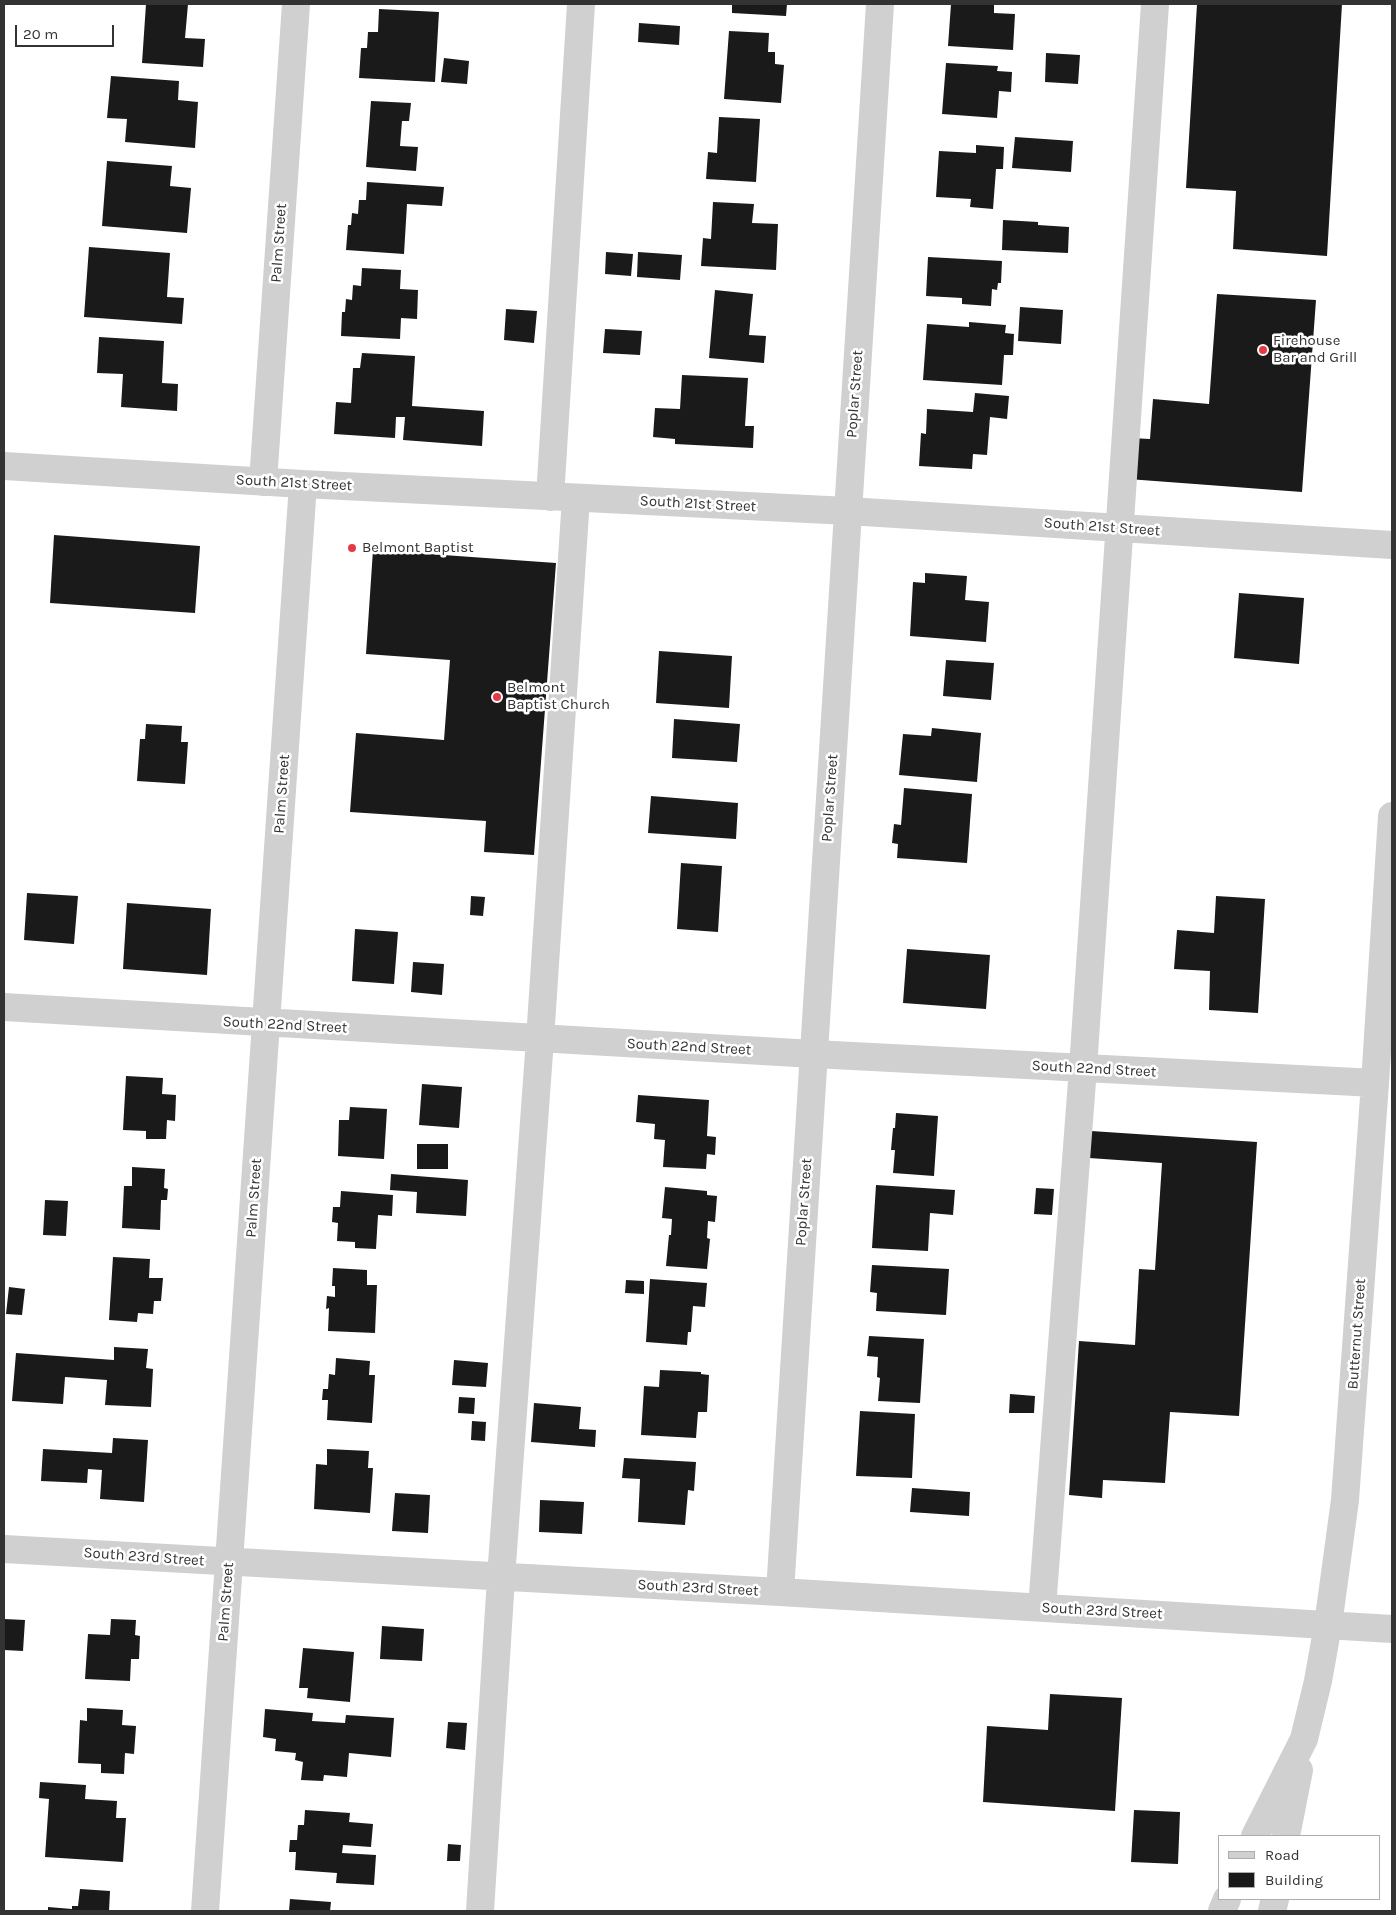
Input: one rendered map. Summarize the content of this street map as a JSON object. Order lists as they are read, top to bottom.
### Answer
{
  "streets": {
    "street": [
      "Palm Street",
      "Poplar Street",
      "South 21st Street",
      "South 22nd Street",
      "Butternut Street",
      "South 23rd Street"
    ]
  },
  "crossings": [
    ["Palm Street", "South 21st Street"],
    ["Palm Street", "South 22nd Street"],
    ["Palm Street", "South 23rd Street"],
    ["Poplar Street", "South 21st Street"],
    ["Poplar Street", "South 22nd Street"],
    ["Poplar Street", "South 23rd Street"],
    ["South 22nd Street", "Butternut Street"],
    ["Butternut Street", "South 23rd Street"]
  ],
  "places": ["Firehouse Bar and Grill", "Belmont Baptist", "Belmont Baptist Church"],
  "legend": ["Road", "Building"],
  "scale_bar": "20 m"
}
